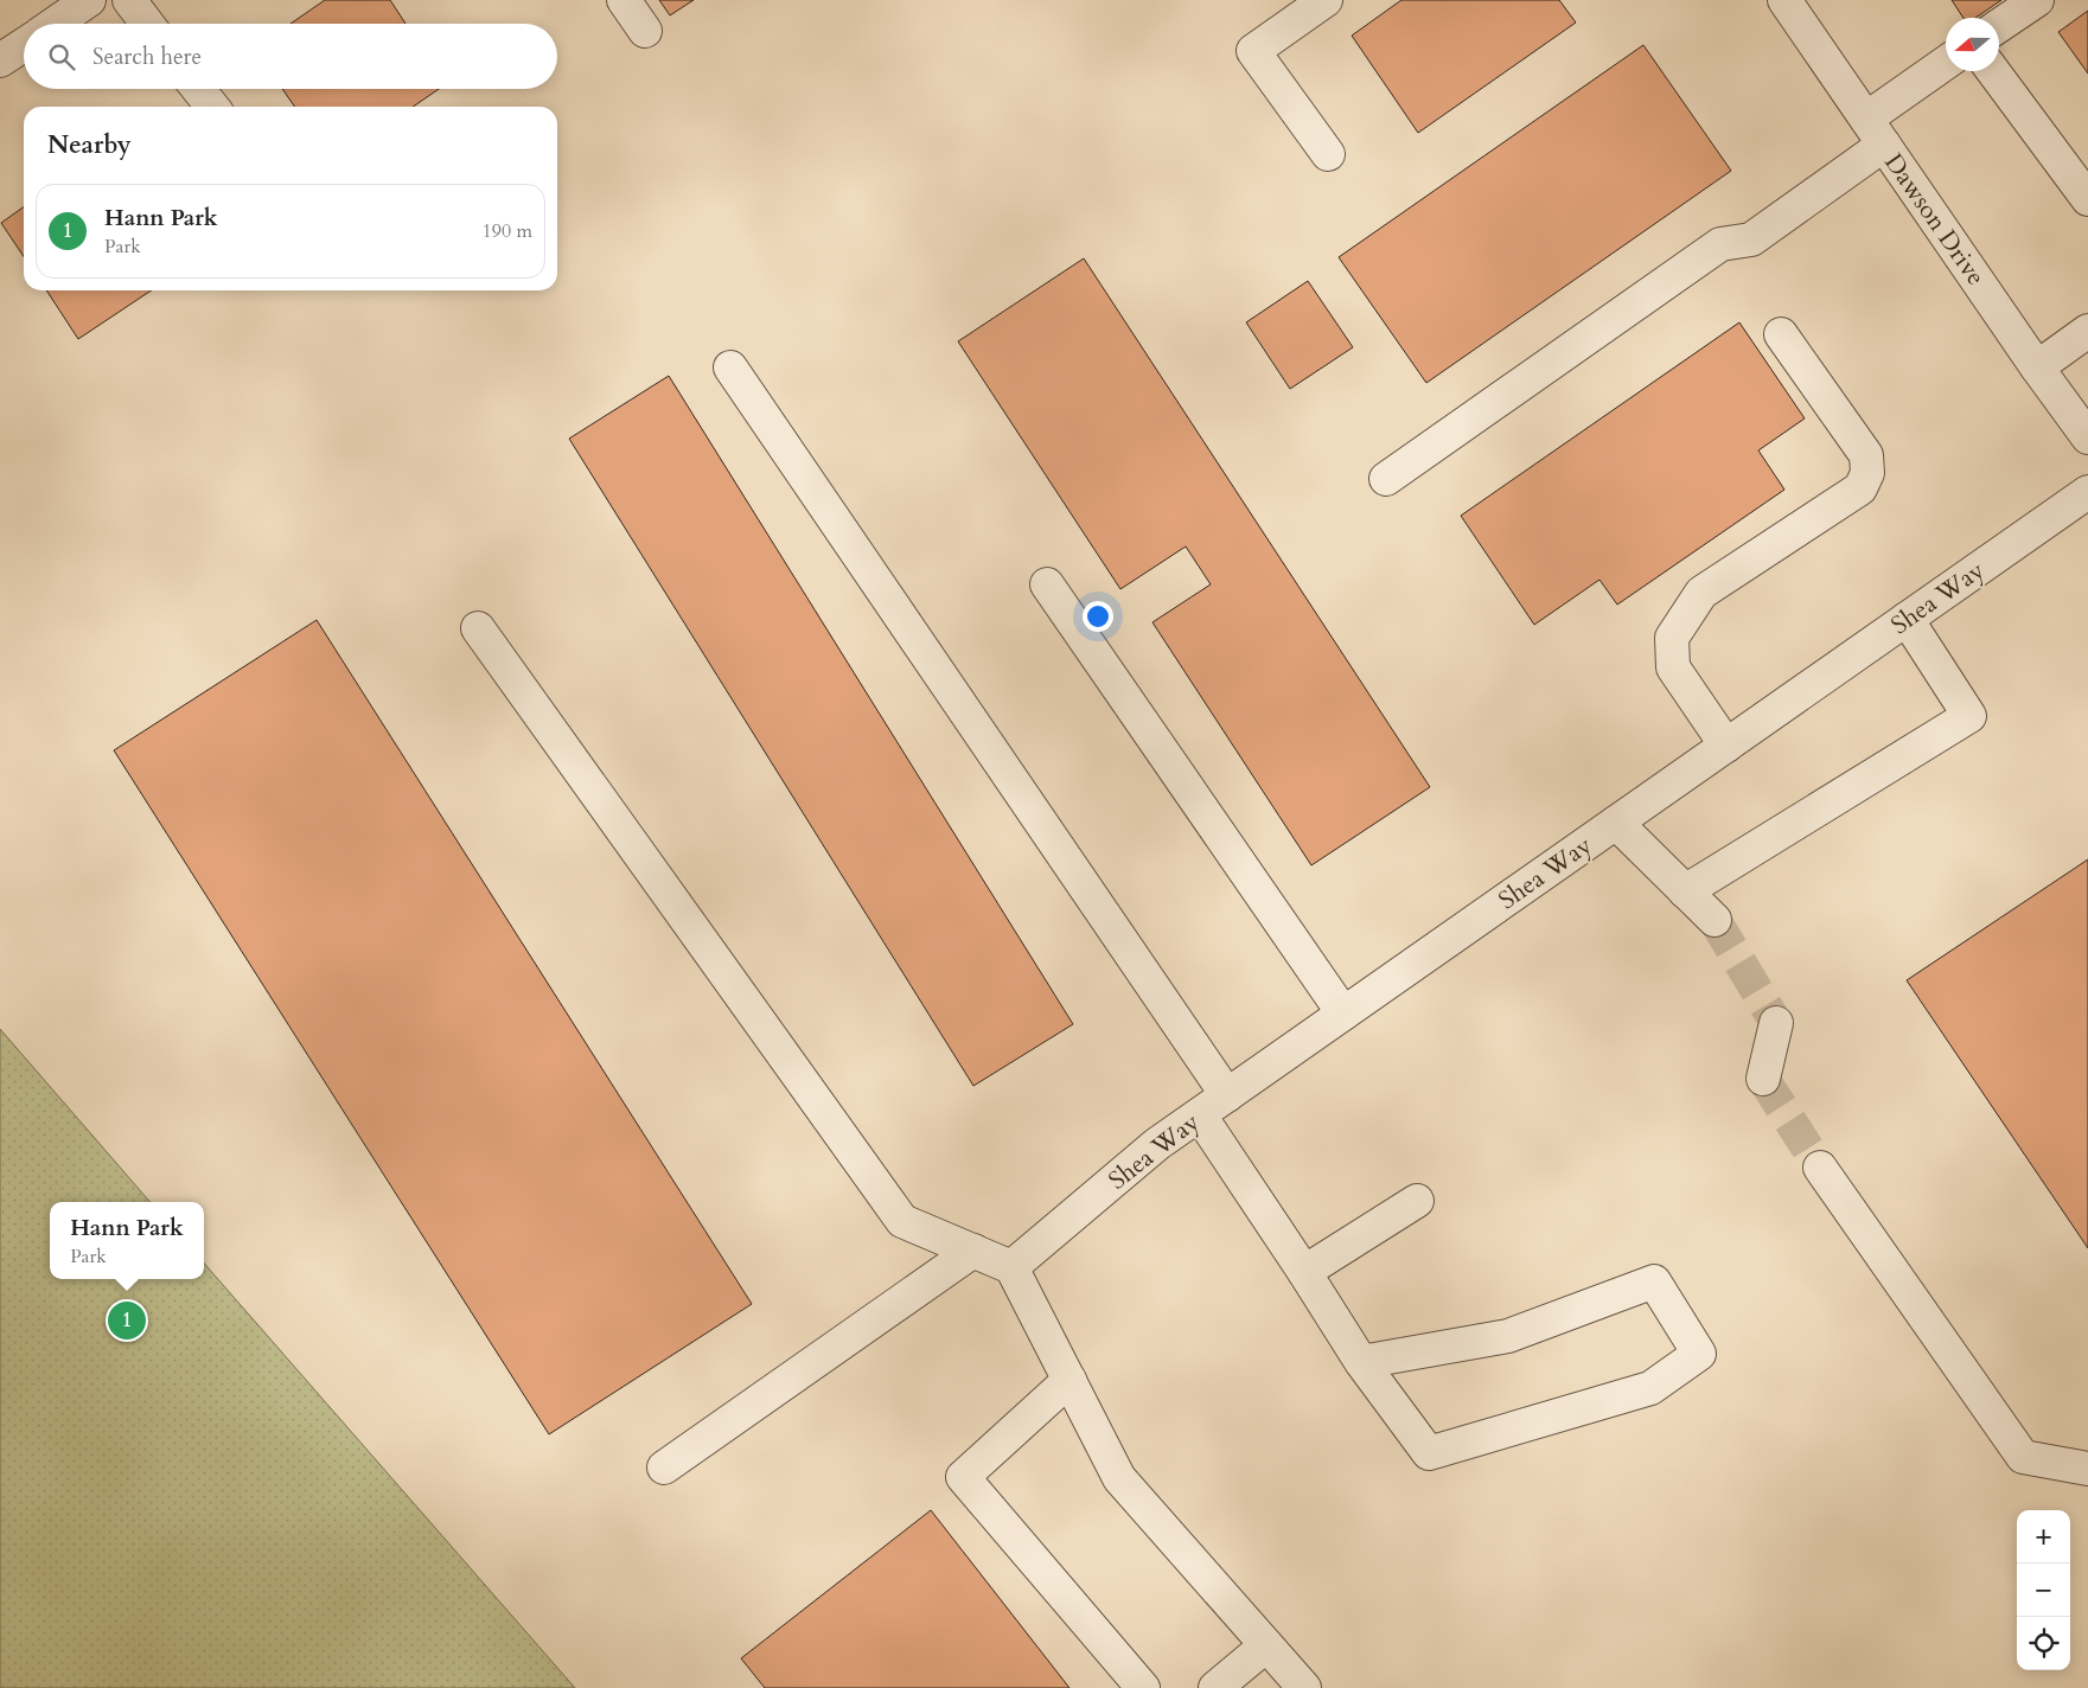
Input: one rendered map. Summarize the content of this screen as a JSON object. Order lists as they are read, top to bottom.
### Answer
{
  "streets": {
    "street": ["Dawson Drive", "Shea Way"]
  },
  "north": "left",
  "page": {
    "search": "Search here",
    "heading": "Nearby",
    "list": [
      {
        "mark": "1",
        "name": "Hann Park",
        "note": "Park",
        "value": "190 m"
      }
    ],
    "popup": ["Hann Park", "Park"],
    "pins": "1",
    "map_buttons": ["+", "−"]
  }
}
